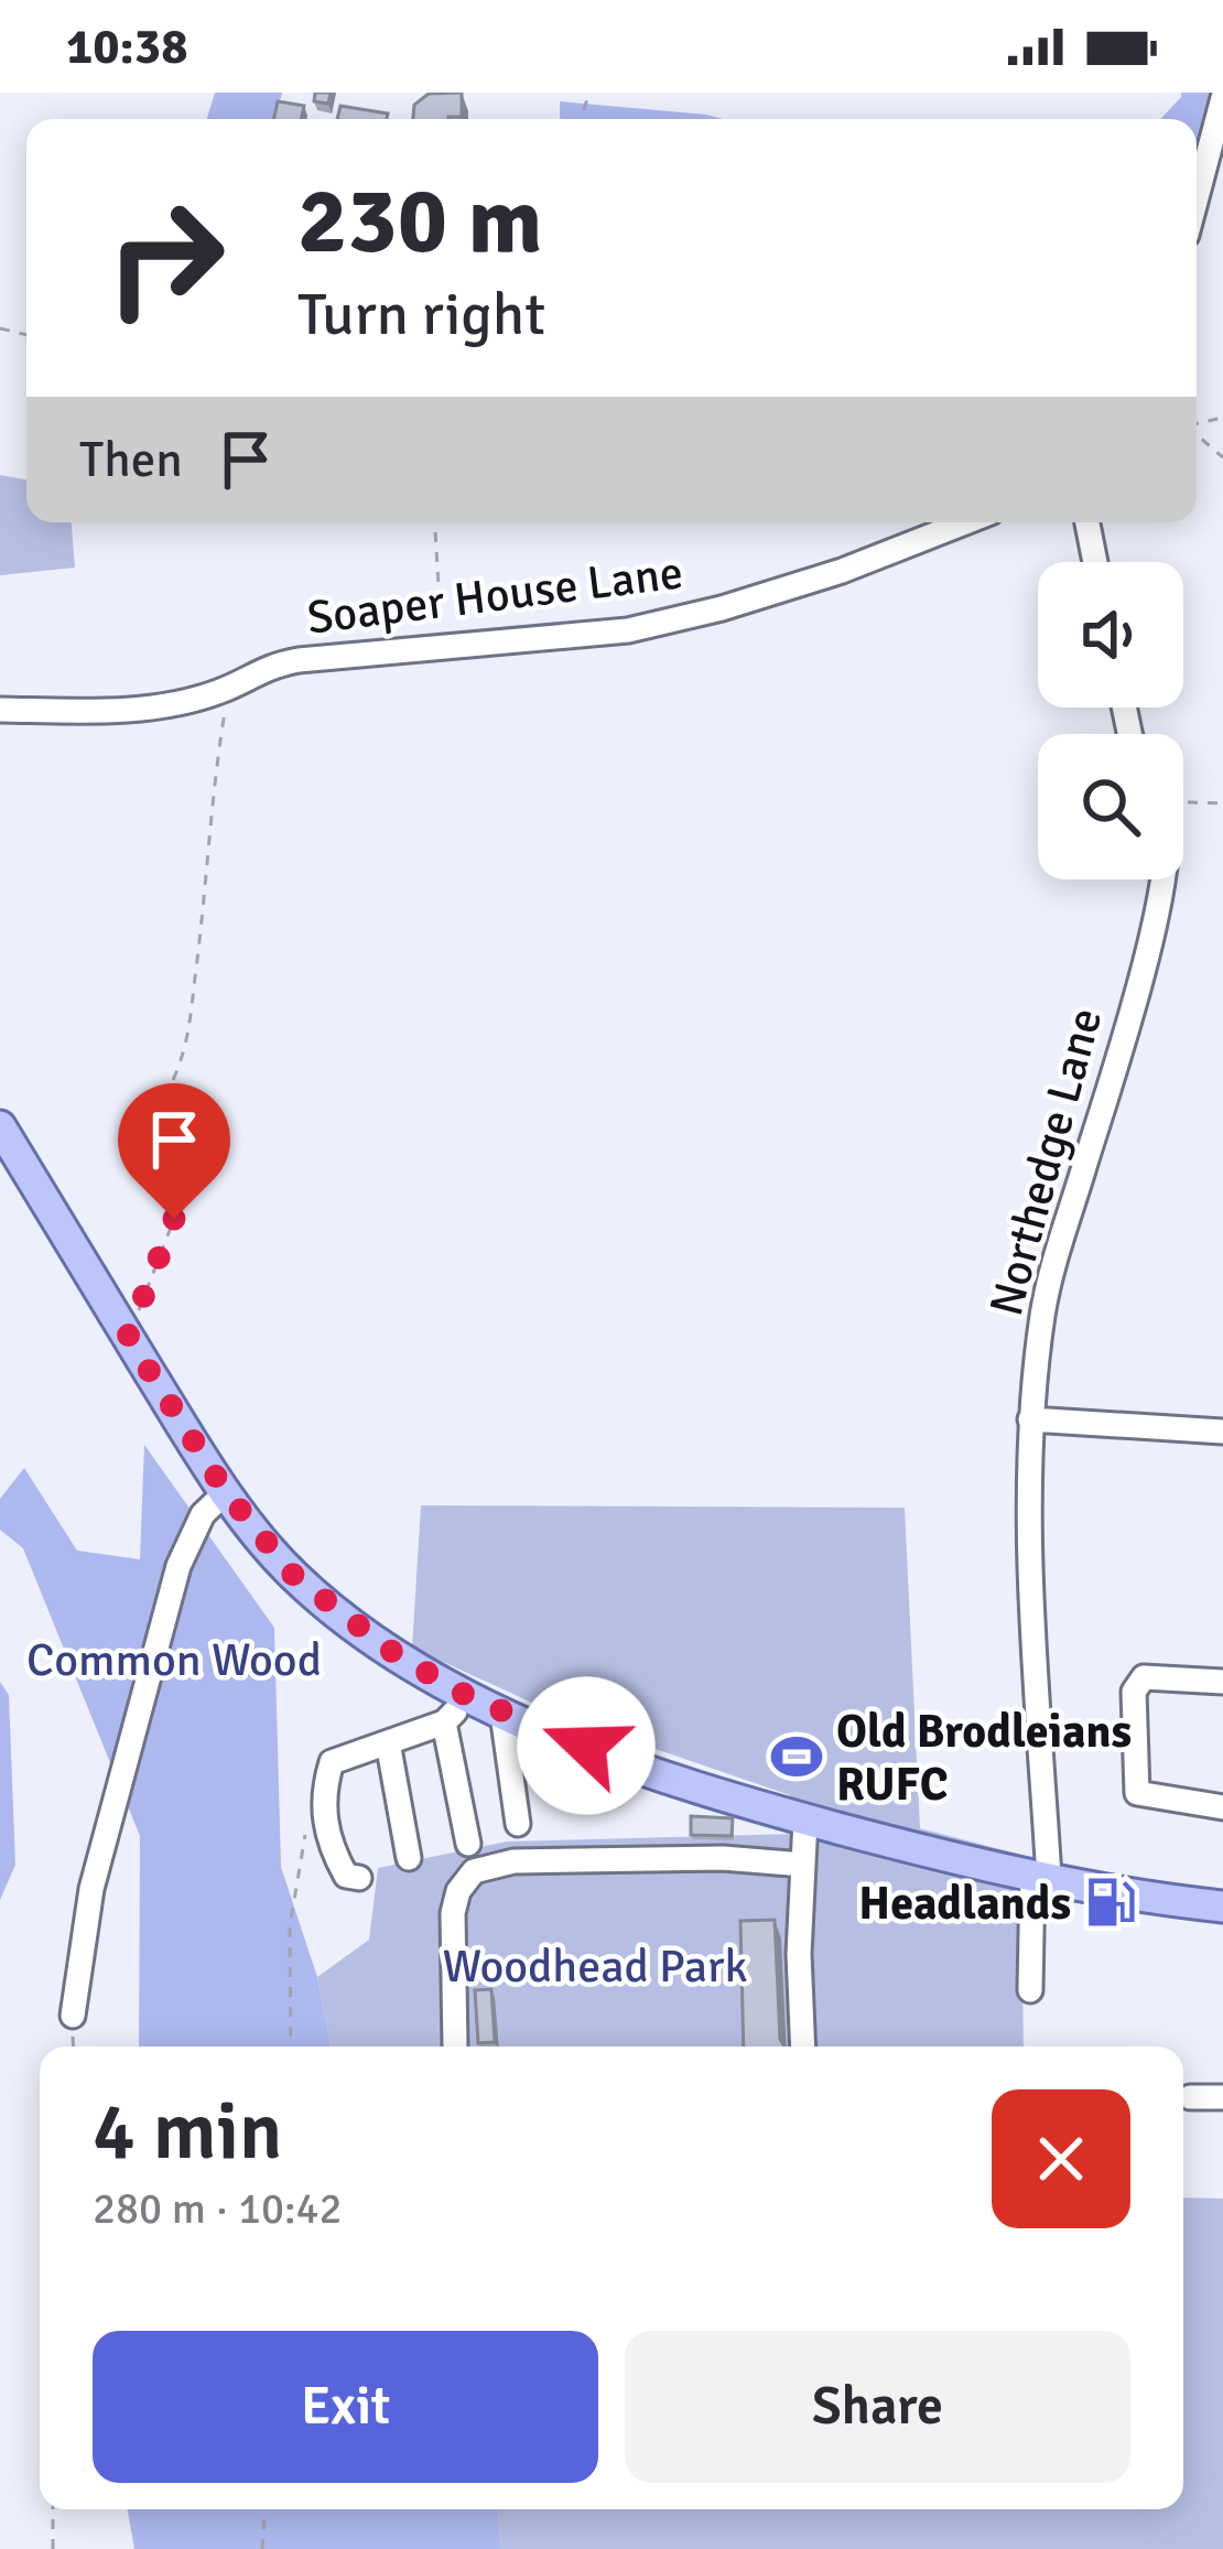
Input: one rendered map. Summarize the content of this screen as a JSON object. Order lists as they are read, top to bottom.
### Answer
{
  "streets": {
    "street": ["Soaper House Lane", "Northedge Lane"]
  },
  "parks": ["Common Wood", "Woodhead Park"],
  "places": {
    "sports": ["Old Brodleians RUFC"],
    "fuel station": ["Headlands"]
  },
  "page": {
    "status": "10:38",
    "turn": ["230 m", "Turn right"],
    "then": "Then",
    "heading": ["4 min", "280 m · 10:42"],
    "buttons": ["Exit", "Share"]
  }
}
